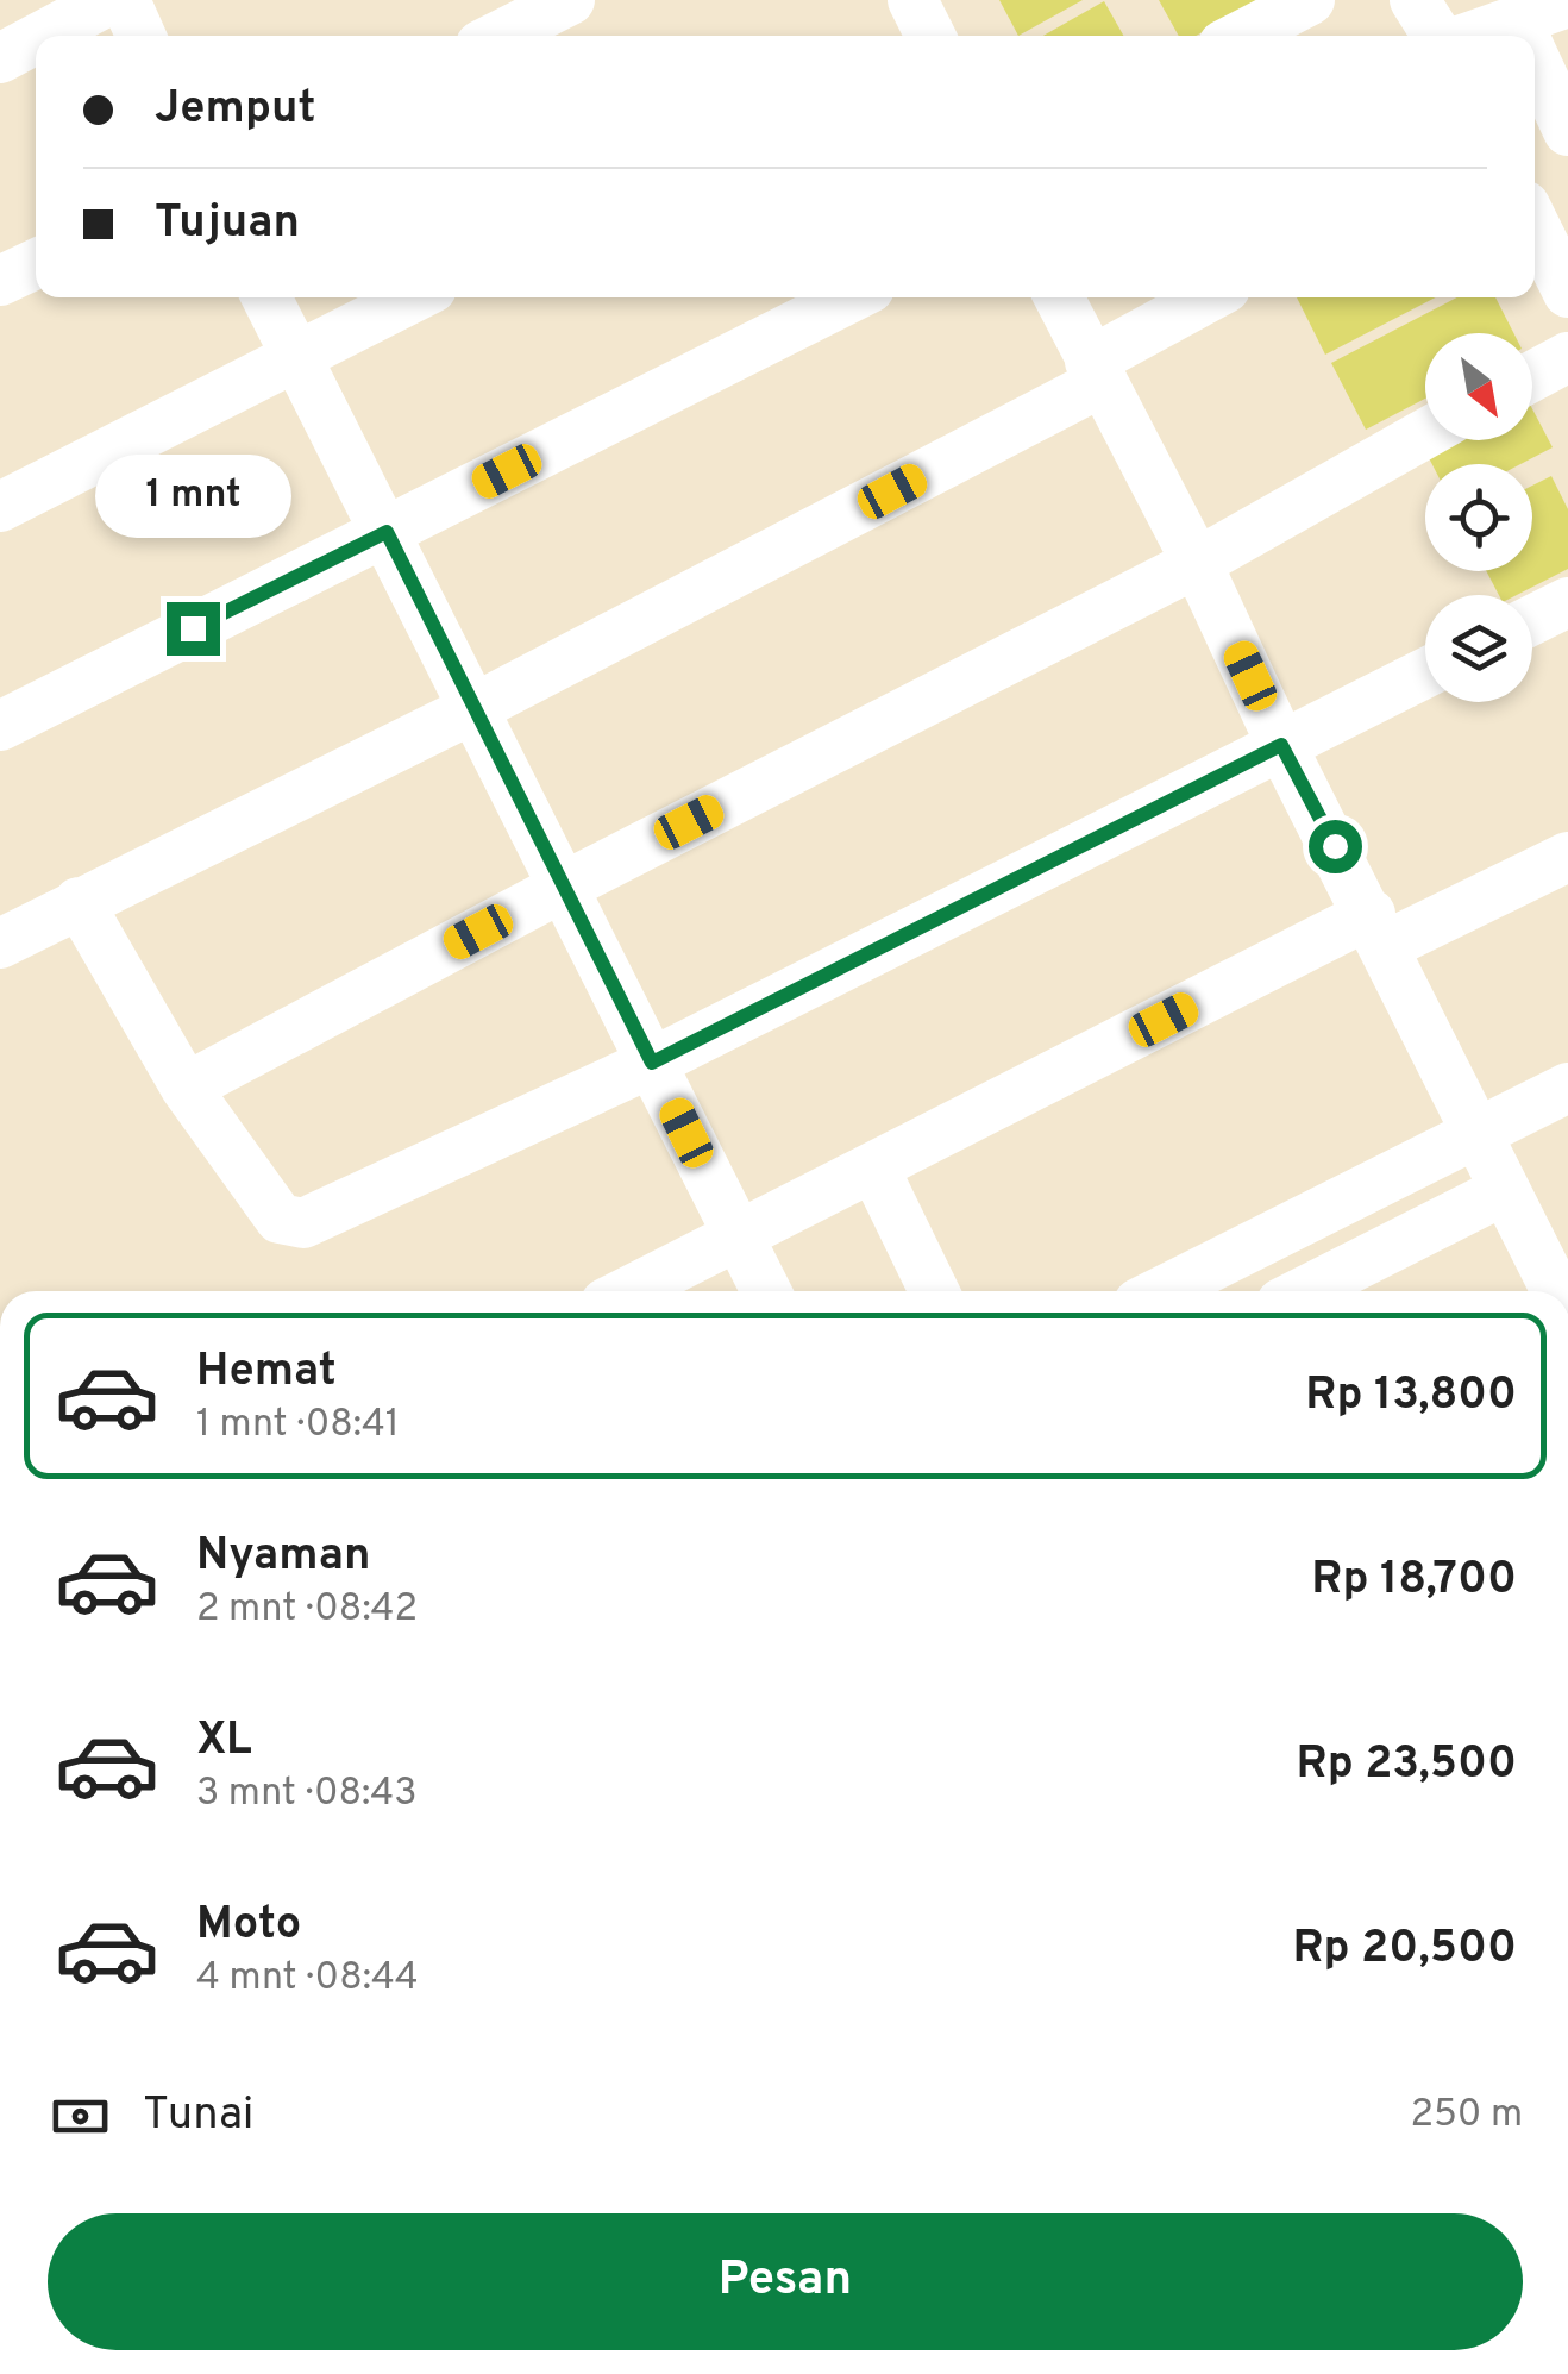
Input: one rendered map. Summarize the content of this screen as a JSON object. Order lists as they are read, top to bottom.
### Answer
{
  "north": "bottom right",
  "page": {
    "banner": ["Jemput", "Tujuan"],
    "bubble": "1 mnt",
    "list": [
      {
        "name": "Hemat",
        "note": "1 mnt · 08:41",
        "value": "Rp 13,800"
      },
      {
        "name": "Nyaman",
        "note": "2 mnt · 08:42",
        "value": "Rp 18,700"
      },
      {
        "name": "XL",
        "note": "3 mnt · 08:43",
        "value": "Rp 23,500"
      },
      {
        "name": "Moto",
        "note": "4 mnt · 08:44",
        "value": "Rp 20,500"
      }
    ],
    "pay": ["Tunai", "250 m"],
    "buttons": "Pesan"
  }
}
